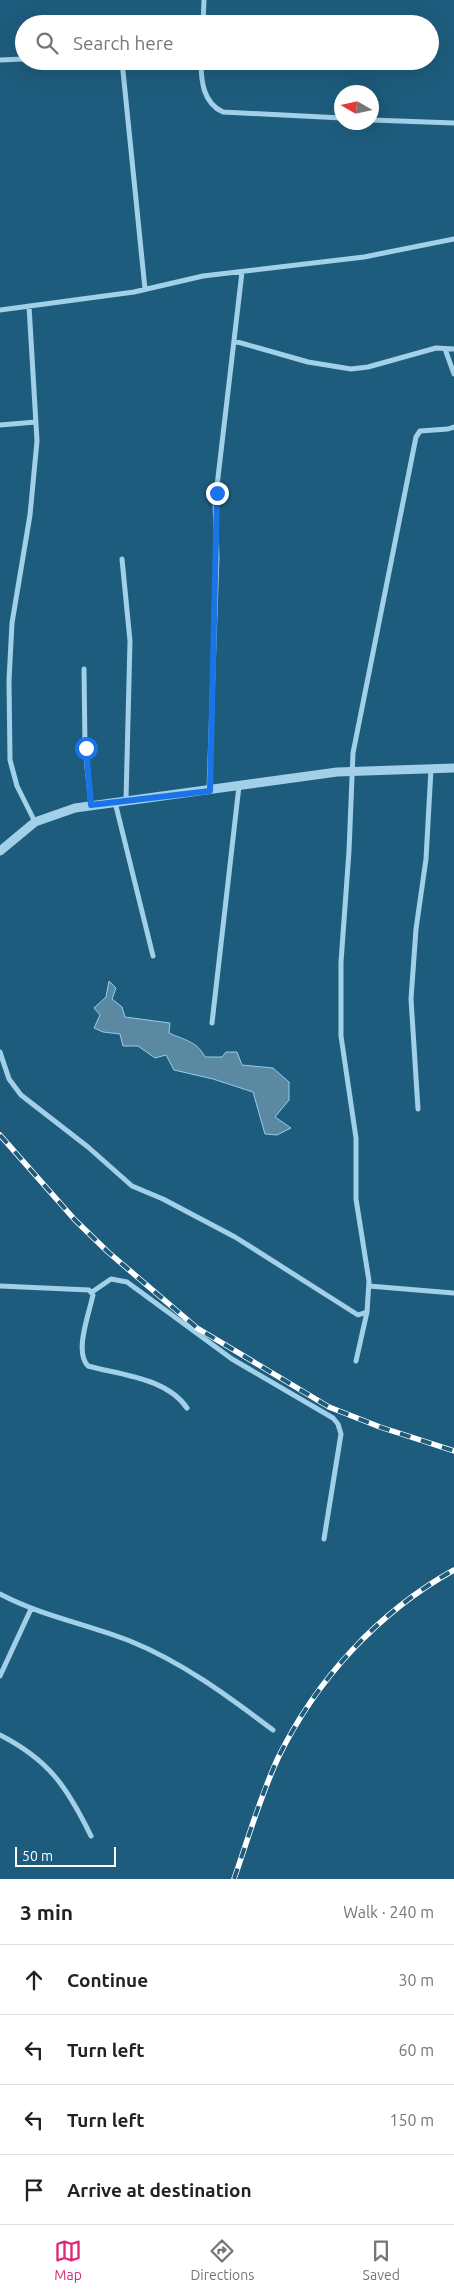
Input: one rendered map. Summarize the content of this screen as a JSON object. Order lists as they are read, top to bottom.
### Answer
{
  "scale_bar": "50 m",
  "north": "left",
  "page": {
    "search": "Search here",
    "scale": "50 m",
    "heading": ["3 min", "Walk · 240 m"],
    "list": [
      ["Continue", "30 m"],
      ["Turn left", "60 m"],
      ["Turn left", "150 m"],
      "Arrive at destination"
    ],
    "nav": ["Map", "Directions", "Saved"]
  }
}
